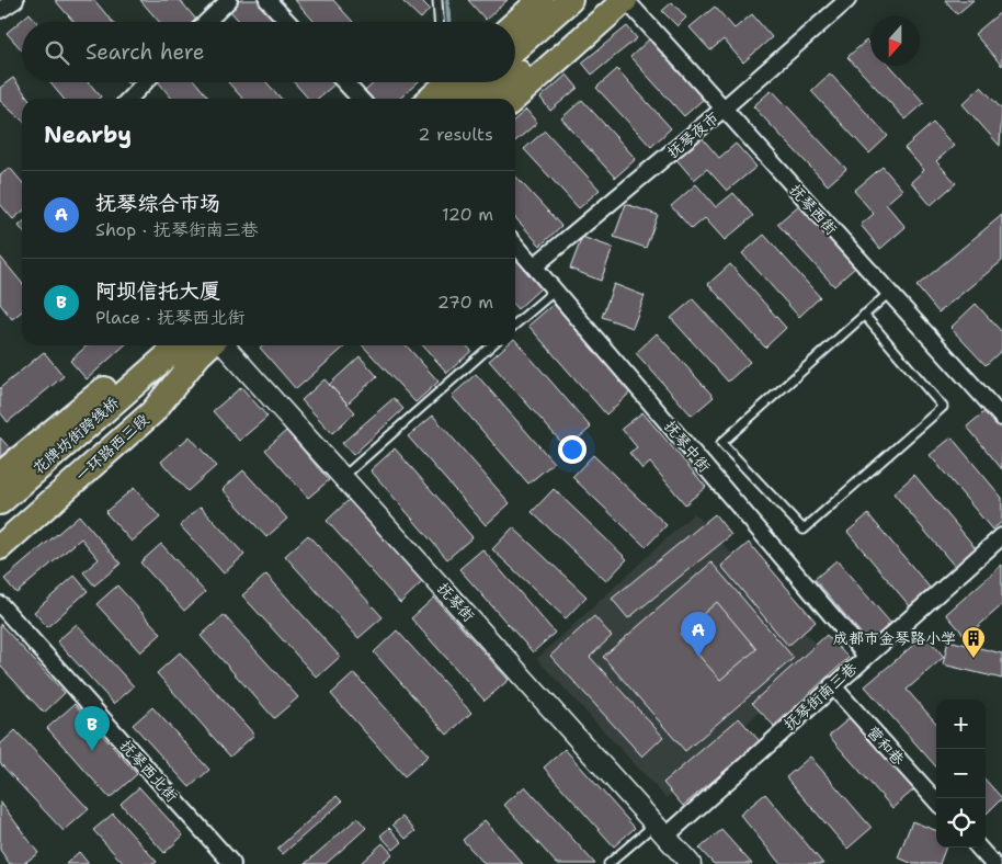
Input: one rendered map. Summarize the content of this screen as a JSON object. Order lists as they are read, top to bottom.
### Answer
{
  "streets": {
    "main road": ["花牌坊街跨线桥", "一环路西三段"],
    "street": [
      "抚琴夜市",
      "抚琴西街",
      "抚琴中街",
      "抚琴街",
      "抚琴街南三巷",
      "营和巷",
      "抚琴西北街"
    ]
  },
  "crossings": [
    ["抚琴夜市", "抚琴西街"],
    ["抚琴夜市", "抚琴中街"],
    ["抚琴中街", "抚琴街南三巷"],
    ["抚琴街", "抚琴街南三巷"],
    ["抚琴街南三巷", "营和巷"]
  ],
  "places": {
    "building": ["成都市金琴路小学"]
  },
  "north": "bottom",
  "page": {
    "search": "Search here",
    "heading": ["Nearby", "2 results"],
    "list": [
      {
        "mark": "A",
        "name": "抚琴综合市场",
        "note": "Shop · 抚琴街南三巷",
        "value": "120 m"
      },
      {
        "mark": "B",
        "name": "阿坝信托大厦",
        "note": "Place · 抚琴西北街",
        "value": "270 m"
      }
    ],
    "pins": ["A", "B"],
    "map_buttons": ["+", "−"]
  }
}
